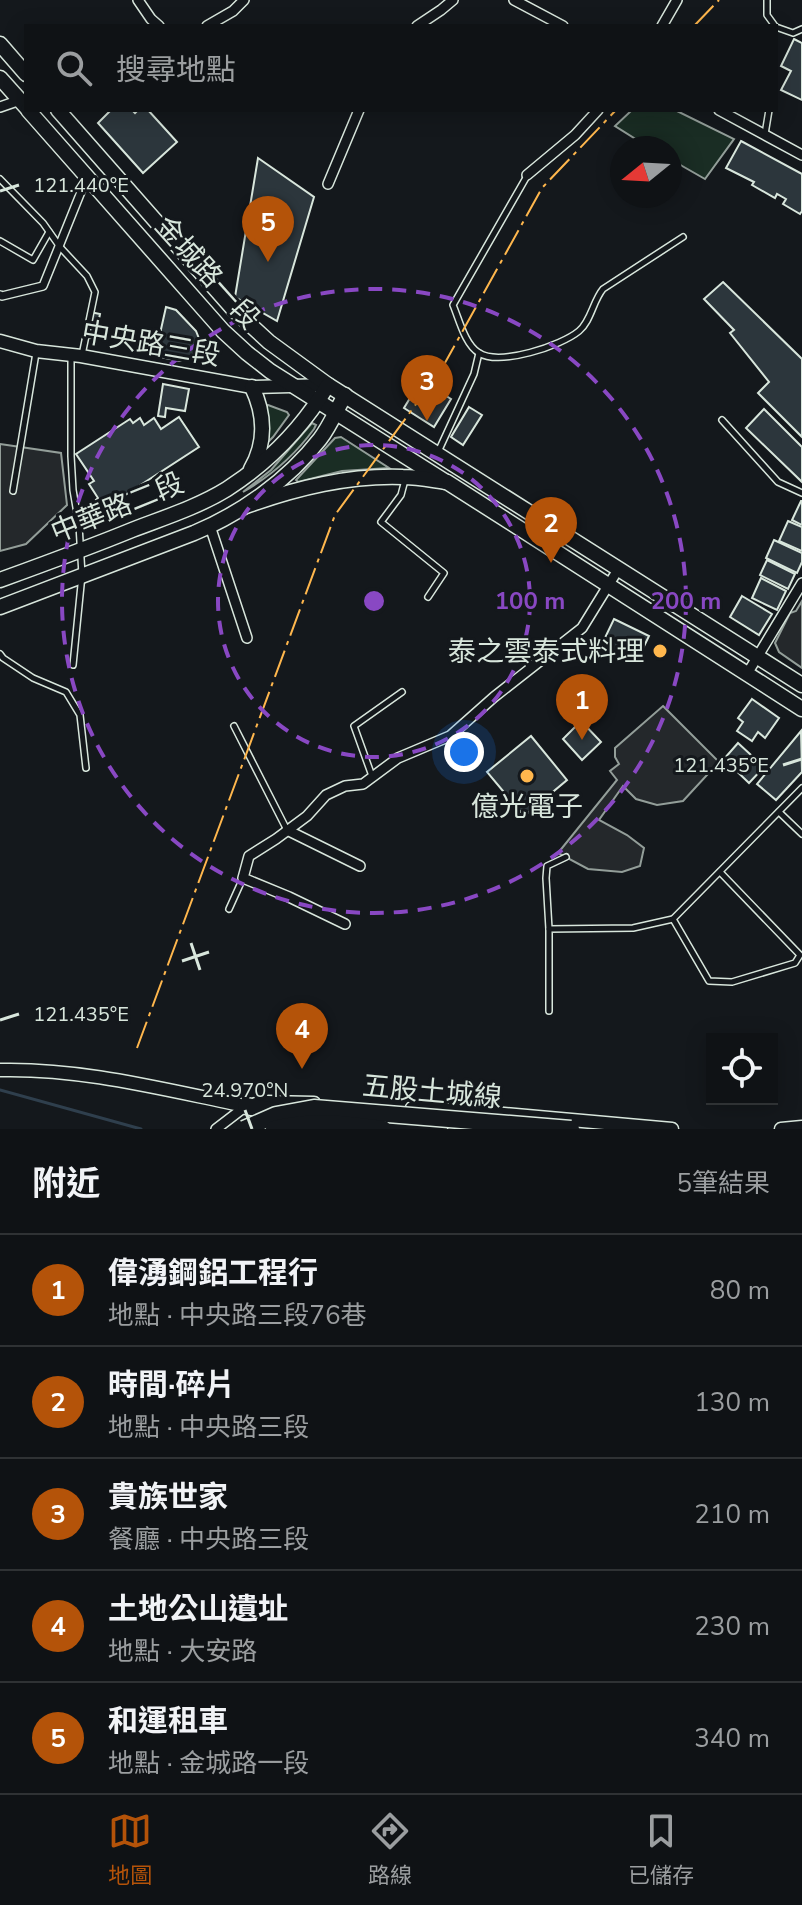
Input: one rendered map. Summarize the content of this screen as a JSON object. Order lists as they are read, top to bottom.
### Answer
{
  "streets": {
    "highway": ["五股土城線"],
    "main road": ["金城路一段", "中華路二段"],
    "street": ["中央路三段"]
  },
  "crossings": [
    ["金城路一段", "中央路三段"],
    ["金城路一段", "中華路二段"],
    ["中央路三段", "中華路二段"]
  ],
  "places": ["泰之雲泰式料理", "億光電子"],
  "north": "left",
  "page": {
    "search": "搜尋地點",
    "pins": [
      "5",
      "3",
      "2",
      "1",
      "4"
    ],
    "heading": ["附近", "5筆結果"],
    "list": [
      {
        "mark": "1",
        "name": "偉湧鋼鋁工程行",
        "note": "地點 · 中央路三段76巷",
        "value": "80 m"
      },
      {
        "mark": "2",
        "name": "時間·碎片",
        "note": "地點 · 中央路三段",
        "value": "130 m"
      },
      {
        "mark": "3",
        "name": "貴族世家",
        "note": "餐廳 · 中央路三段",
        "value": "210 m"
      },
      {
        "mark": "4",
        "name": "土地公山遺址",
        "note": "地點 · 大安路",
        "value": "230 m"
      },
      {
        "mark": "5",
        "name": "和運租車",
        "note": "地點 · 金城路一段",
        "value": "340 m"
      }
    ],
    "nav": ["地圖", "路線", "已儲存"]
  },
  "coordinates": ["121.440°E", "121.435°E", "24.970°N"],
  "rings": ["100 m", "200 m"]
}
